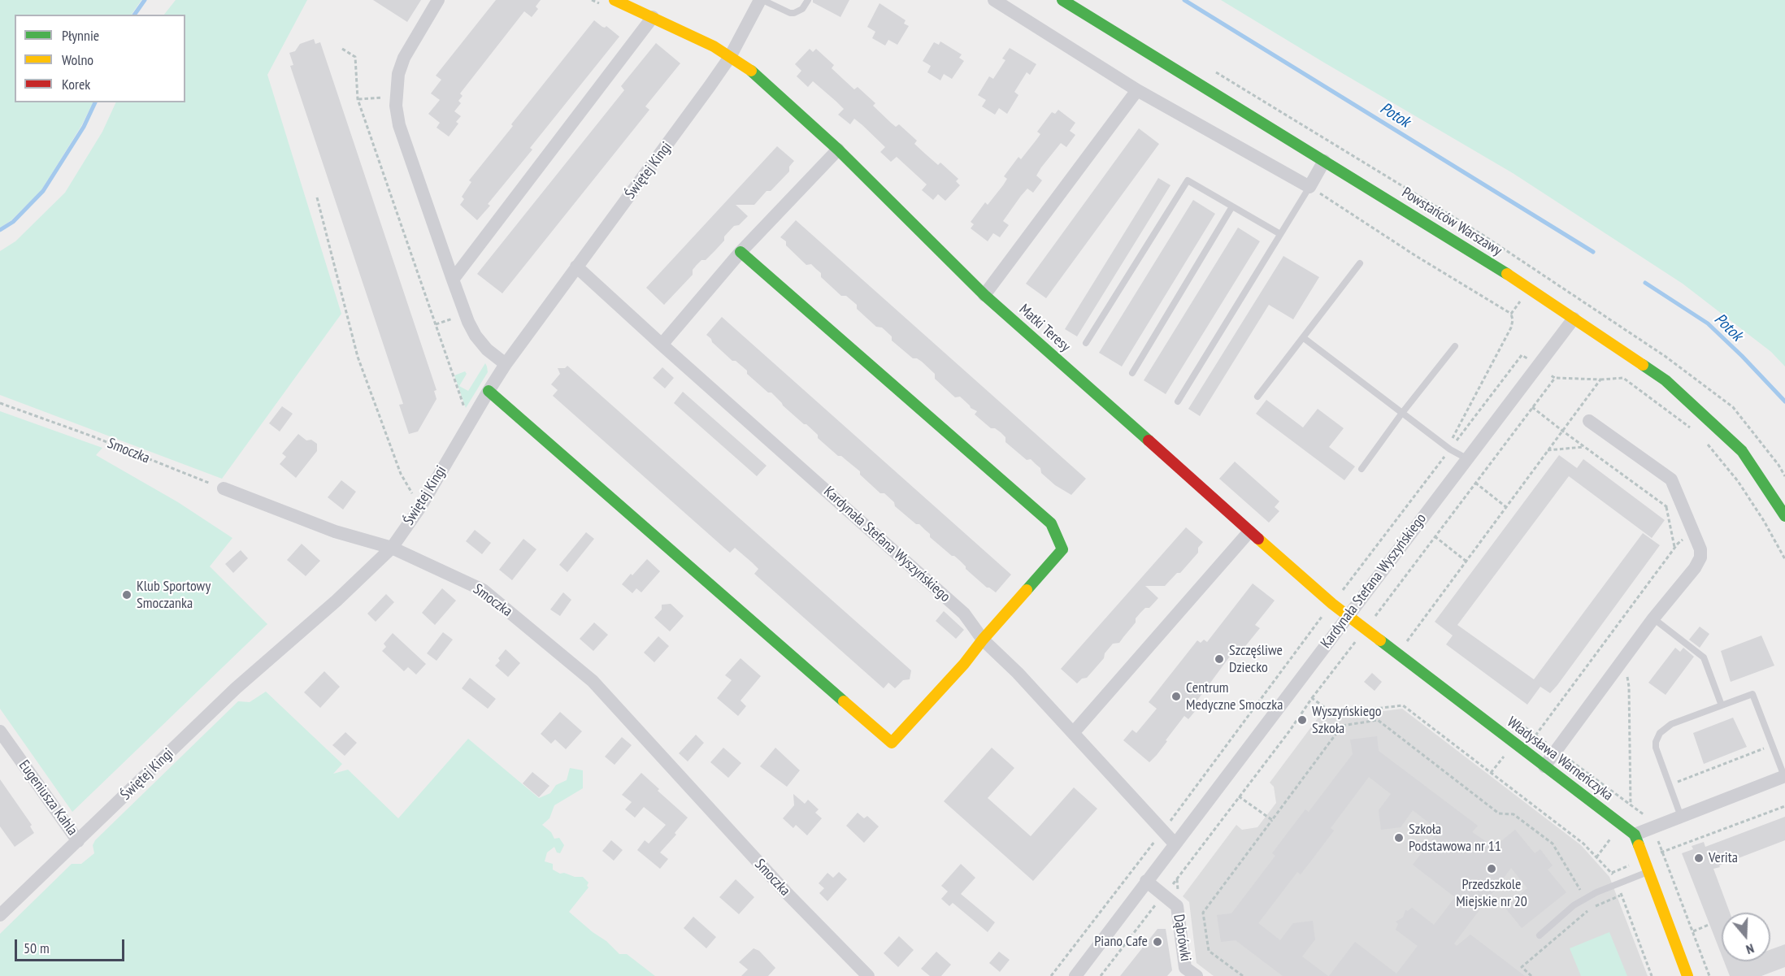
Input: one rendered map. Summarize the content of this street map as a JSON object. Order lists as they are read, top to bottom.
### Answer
{
  "streets": {
    "street": [
      "Świętej Kingi",
      "Powstańców Warszawy",
      "Matki Teresy",
      "Smoczka",
      "Kardynała Stefana Wyszyńskiego",
      "Władysława Warneńczyka",
      "Eugeniusza Kahla",
      "Dąbrówki"
    ]
  },
  "crossings": [
    ["Świętej Kingi", "Matki Teresy"],
    ["Świętej Kingi", "Smoczka"],
    ["Świętej Kingi", "Kardynała Stefana Wyszyńskiego"],
    ["Świętej Kingi", "Eugeniusza Kahla"],
    ["Powstańców Warszawy", "Kardynała Stefana Wyszyńskiego"],
    ["Matki Teresy", "Kardynała Stefana Wyszyńskiego"],
    ["Matki Teresy", "Władysława Warneńczyka"],
    ["Kardynała Stefana Wyszyńskiego", "Władysława Warneńczyka"],
    ["Kardynała Stefana Wyszyńskiego", "Dąbrówki"]
  ],
  "water": ["Potok"],
  "places": [
    "Klub Sportowy Smoczanka",
    "Szczęśliwe Dziecko",
    "Centrum Medyczne Smoczka",
    "Wyszyńskiego Szkoła",
    "Szkoła Podstawowa nr 11",
    "Verita",
    "Przedszkole Miejskie nr 20",
    "Piano Cafe"
  ],
  "legend": ["Płynnie", "Wolno", "Korek"],
  "scale_bar": "50 m",
  "north": "bottom"
}
